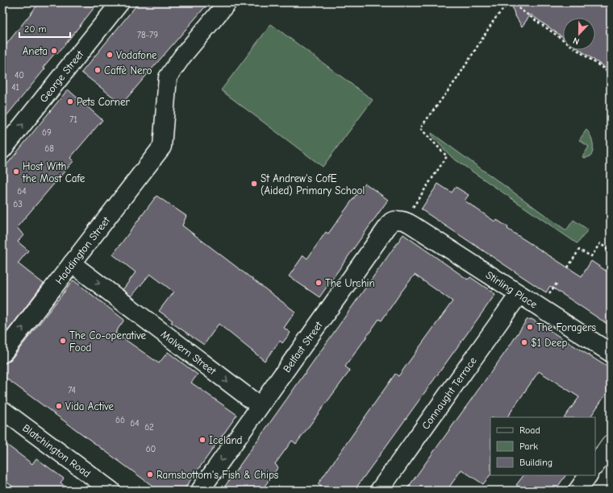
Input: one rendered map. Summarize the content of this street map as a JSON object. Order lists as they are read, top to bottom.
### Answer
{
  "streets": {
    "street": [
      "George Street",
      "Haddington Street",
      "Stirling Place",
      "Belfast Street",
      "Malvern Street",
      "Connaught Terrace",
      "Blatchington Road"
    ]
  },
  "crossings": [
    ["Haddington Street", "Malvern Street"],
    ["Stirling Place", "Belfast Street"],
    ["Stirling Place", "Connaught Terrace"],
    ["Belfast Street", "Malvern Street"]
  ],
  "one_way": ["George Street", "Malvern Street"],
  "places": [
    "Aneta",
    "Vodafone",
    "Caffè Nero",
    "Pets Corner",
    "Host With the Most Cafe",
    "St Andrew's CofE (Aided) Primary School",
    "The Urchin",
    "The Foragers",
    "The Co-operative Food",
    "$1 Deep",
    "Vida Active",
    "Iceland",
    "Ramsbottom's Fish & Chips"
  ],
  "house_numbers": [
    "78-79",
    "40",
    "41",
    "71",
    "69",
    "68",
    "64",
    "63",
    "74",
    "66",
    "64",
    "62",
    "60"
  ],
  "legend": ["Road", "Park", "Building"],
  "scale_bar": "20 m",
  "north": "bottom"
}
